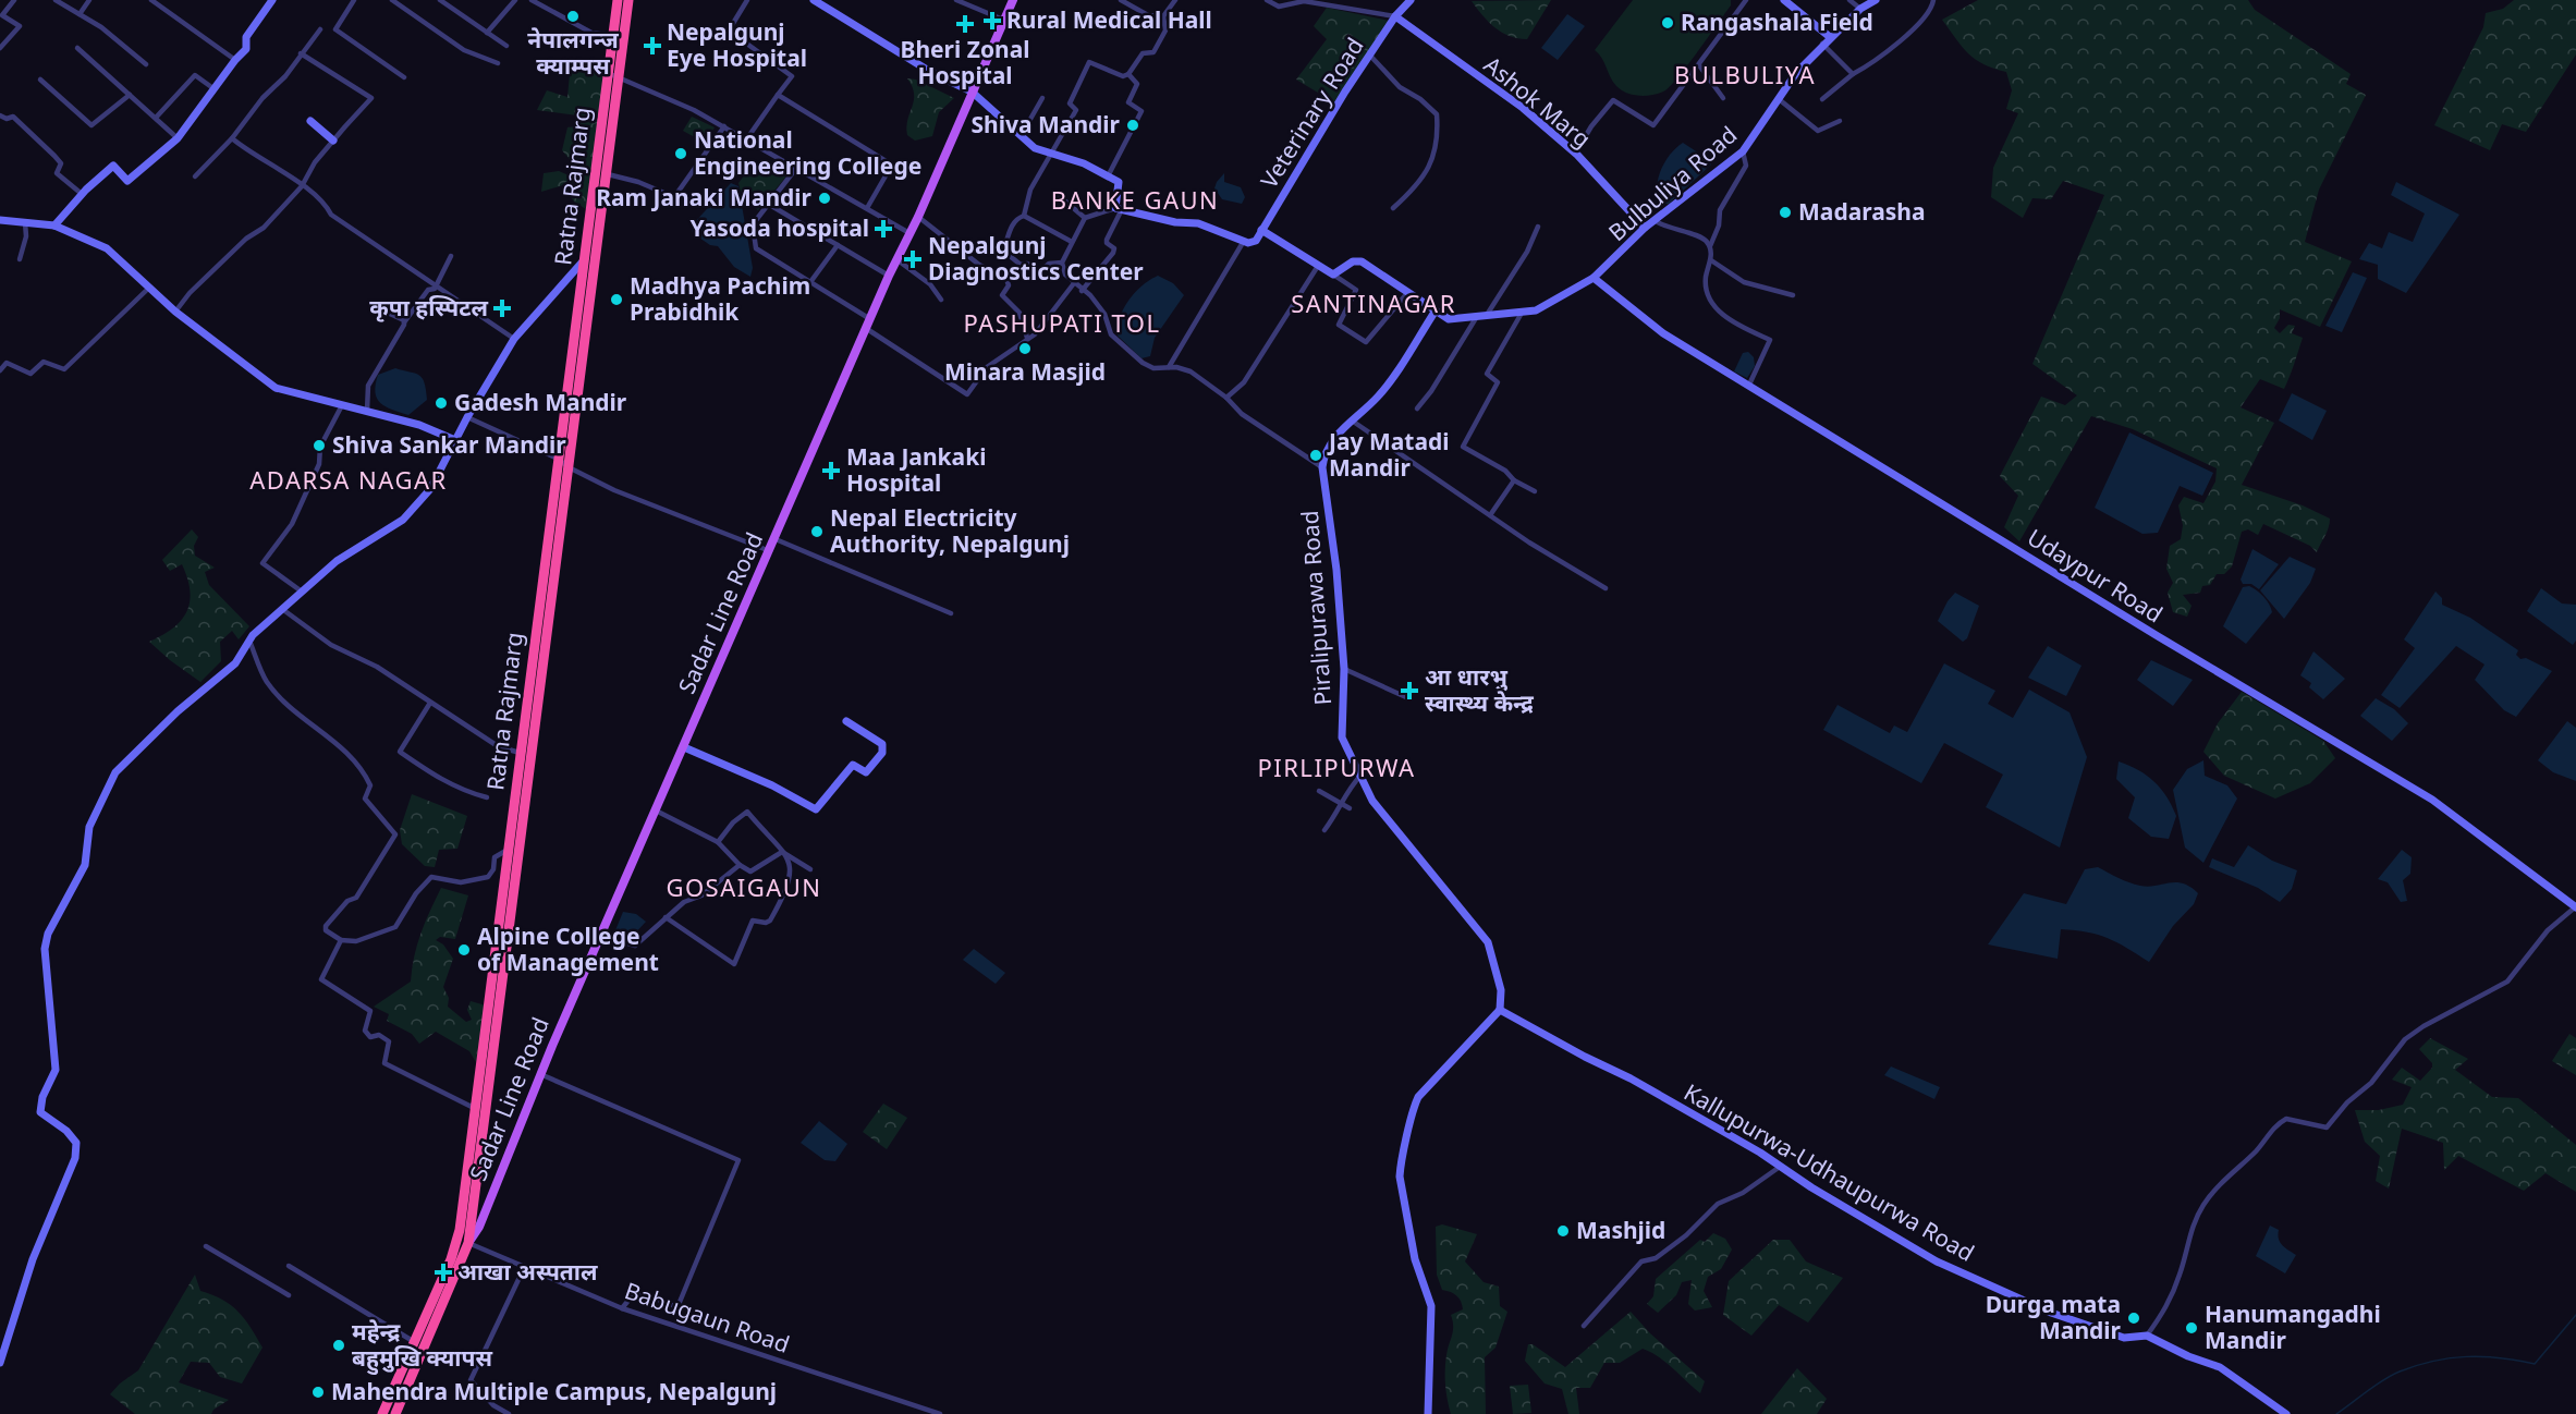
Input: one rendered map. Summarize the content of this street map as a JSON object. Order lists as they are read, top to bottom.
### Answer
{
  "streets": {
    "highway": ["Ratna Rajmarg"],
    "main road": ["Sadar Line Road"],
    "street": [
      "Ashok Marg",
      "Veterinary Road",
      "Bulbuliya Road",
      "Udaypur Road",
      "Piralipurawa Road",
      "Kallupurwa-Udhaupurwa Road",
      "Babugaun Road"
    ]
  },
  "crossings": [
    ["Ashok Marg", "Veterinary Road"],
    ["Ashok Marg", "Bulbuliya Road"],
    ["Bulbuliya Road", "Udaypur Road"],
    ["Ratna Rajmarg", "Sadar Line Road"],
    ["Ratna Rajmarg", "Babugaun Road"],
    ["Piralipurawa Road", "Kallupurwa-Udhaupurwa Road"],
    ["Sadar Line Road", "Babugaun Road"]
  ],
  "districts": [
    "BULBULIYA",
    "BANKE GAUN",
    "SANTINAGAR",
    "PASHUPATI TOL",
    "ADARSA NAGAR",
    "PIRLIPURWA",
    "GOSAIGAUN"
  ],
  "places": {
    "other": [
      "नेपालगन्ज क्याम्पस",
      "Rangashala Field",
      "Shiva Mandir",
      "National Engineering College",
      "Ram Janaki Mandir",
      "Madarasha",
      "Madhya Pachim Prabidhik",
      "Minara Masjid",
      "Gadesh Mandir",
      "Shiva Sankar Mandir",
      "Jay Matadi Mandir",
      "Nepal Electricity Authority, Nepalgunj",
      "Alpine College of Management",
      "Mashjid",
      "Durga mata Mandir",
      "Hanumangadhi Mandir",
      "महेन्द्र बहुमुखि क्यापस",
      "Mahendra Multiple Campus, Nepalgunj"
    ],
    "health": [
      "Rural Medical Hall",
      "Bheri Zonal Hospital",
      "Nepalgunj Eye Hospital",
      "Yasoda hospital",
      "Nepalgunj Diagnostics Center",
      "कृपा हस्पिटल",
      "Maa Jankaki Hospital",
      "आ धारभु स्वास्थ्य केन्द्र",
      "आखा अस्पताल"
    ]
  }
}
